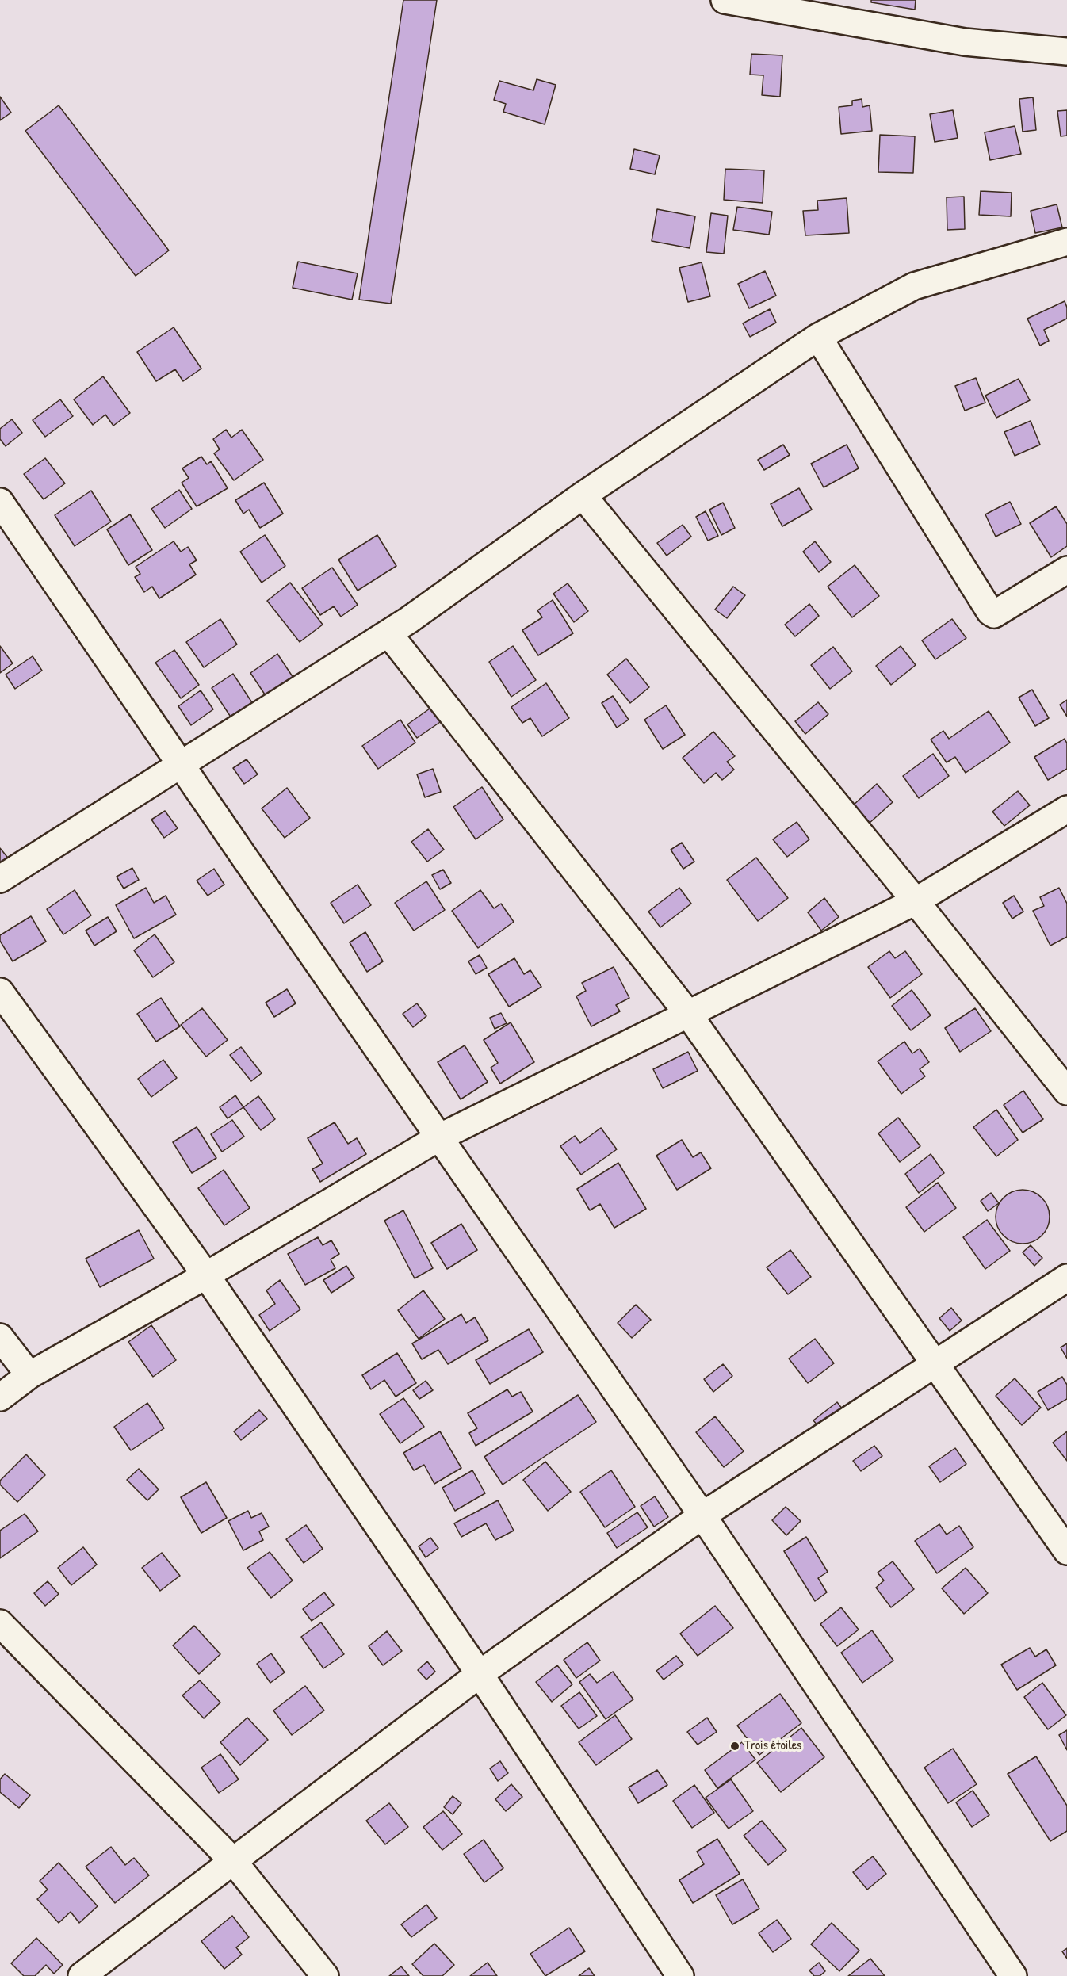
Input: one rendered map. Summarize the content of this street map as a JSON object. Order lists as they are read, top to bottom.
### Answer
{
  "places": ["Trois étoiles"]
}
